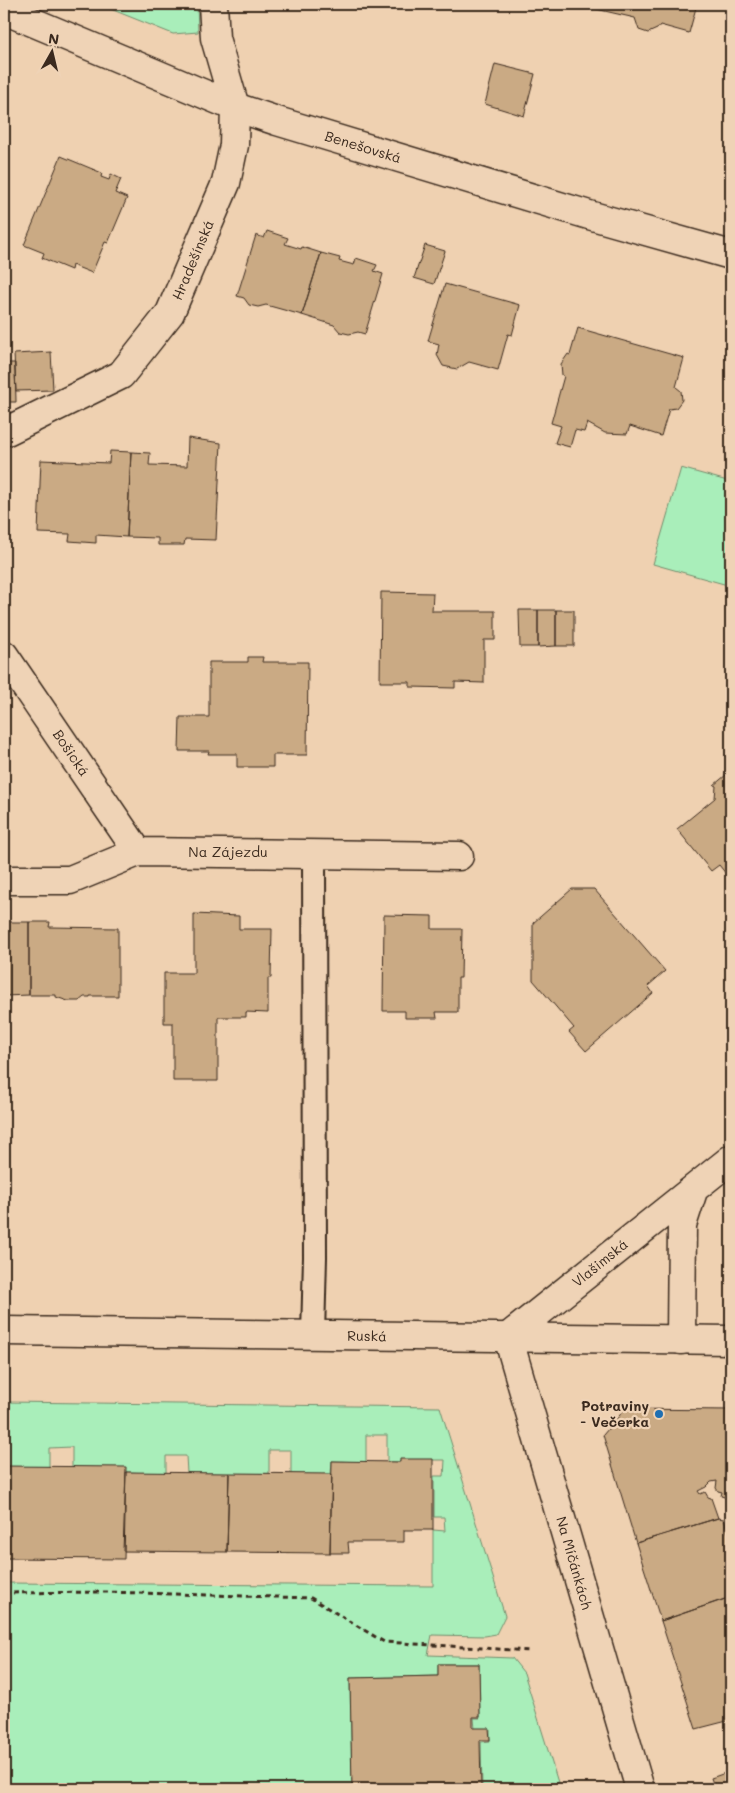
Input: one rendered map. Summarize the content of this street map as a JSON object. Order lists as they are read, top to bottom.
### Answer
{
  "streets": {
    "street": [
      "Benešovská",
      "Hradešínská",
      "Bošická",
      "Na Zájezdu",
      "Vlašimská",
      "Ruská",
      "Na Míčánkách"
    ]
  },
  "crossings": [
    ["Benešovská", "Hradešínská"],
    ["Bošická", "Na Zájezdu"],
    ["Vlašimská", "Ruská"],
    ["Vlašimská", "Na Míčánkách"],
    ["Ruská", "Na Míčánkách"]
  ],
  "places": ["Potraviny - Večerka"],
  "north": "top"
}
